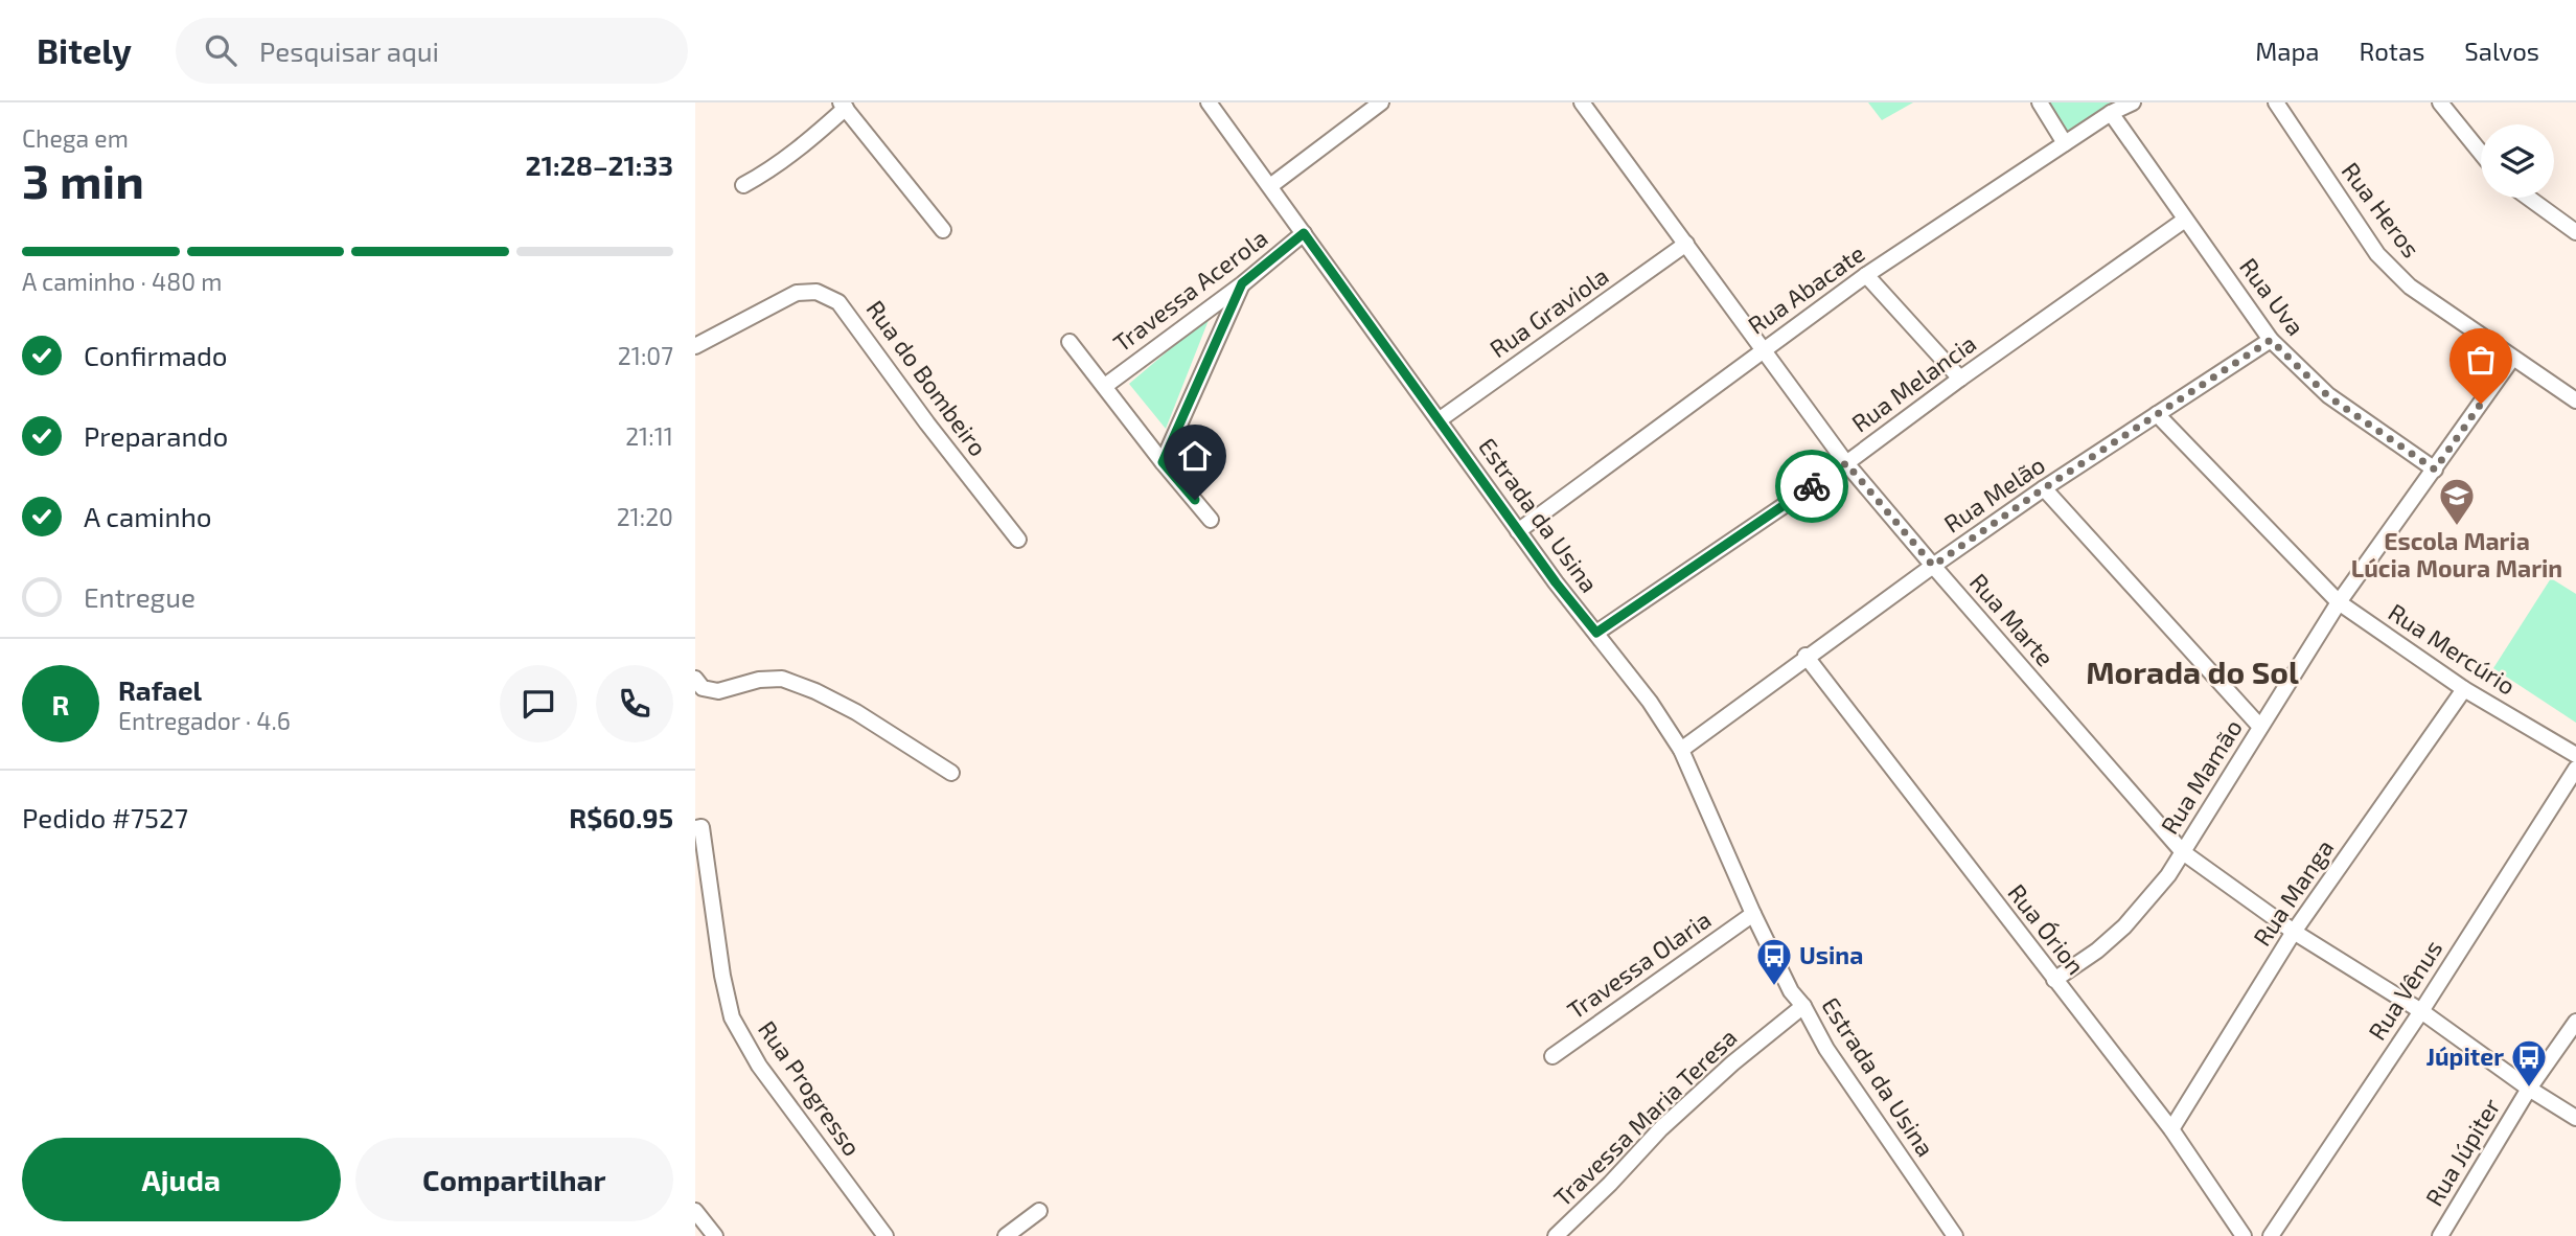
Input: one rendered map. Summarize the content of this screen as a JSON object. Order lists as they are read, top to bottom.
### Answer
{
  "streets": {
    "street": [
      "Rua Heros",
      "Rua Abacate",
      "Travessa Acerola",
      "Rua Uva",
      "Rua Graviola",
      "Rua do Bombeiro",
      "Rua Melancia",
      "Rua Melão",
      "Estrada da Usina",
      "Rua Marte",
      "Rua Mercúrio",
      "Rua Mamão",
      "Rua Manga",
      "Rua Órion",
      "Travessa Olaria",
      "Rua Vênus",
      "Rua Progresso",
      "Travessa Maria Teresa",
      "Rua Júpiter"
    ]
  },
  "crossings": [
    ["Rua Heros", "Rua Mamão"],
    ["Rua Abacate", "Rua Uva"],
    ["Rua Abacate", "Estrada da Usina"],
    ["Rua Abacate", "Rua Marte"],
    ["Travessa Acerola", "Estrada da Usina"],
    ["Rua Uva", "Rua Melancia"],
    ["Rua Uva", "Rua Melão"],
    ["Rua Uva", "Rua Mamão"],
    ["Rua Graviola", "Estrada da Usina"],
    ["Rua Graviola", "Rua Marte"],
    ["Rua Melancia", "Estrada da Usina"],
    ["Rua Melancia", "Rua Marte"],
    ["Rua Melão", "Estrada da Usina"],
    ["Rua Melão", "Rua Marte"],
    ["Rua Melão", "Rua Mercúrio"],
    ["Rua Melão", "Rua Órion"],
    ["Estrada da Usina", "Travessa Olaria"],
    ["Estrada da Usina", "Travessa Maria Teresa"],
    ["Rua Marte", "Rua Mamão"],
    ["Rua Marte", "Rua Manga"],
    ["Rua Marte", "Rua Vênus"],
    ["Rua Marte", "Rua Júpiter"],
    ["Rua Mercúrio", "Rua Mamão"],
    ["Rua Mercúrio", "Rua Manga"],
    ["Rua Mamão", "Rua Órion"],
    ["Rua Manga", "Rua Órion"]
  ],
  "districts": ["Morada do Sol"],
  "places": {
    "school or university": ["Escola Maria Lúcia Moura Marin"],
    "bus stop": ["Usina", "Júpiter"]
  },
  "page": {
    "header": "Bitely",
    "search": "Pesquisar aqui",
    "nav": ["Mapa", "Rotas", "Salvos"],
    "heading": ["3 min", "Chega em", "21:28–21:33"],
    "panel": [
      "Rafael",
      "Entregador · 4.6",
      "Pedido #7527",
      "R$60.95"
    ],
    "bar": "A caminho · 480 m",
    "list": [
      ["Confirmado", "21:07"],
      ["Preparando", "21:11"],
      ["A caminho", "21:20"],
      "Entregue"
    ],
    "round": "R",
    "buttons": ["Ajuda", "Compartilhar"]
  }
}
